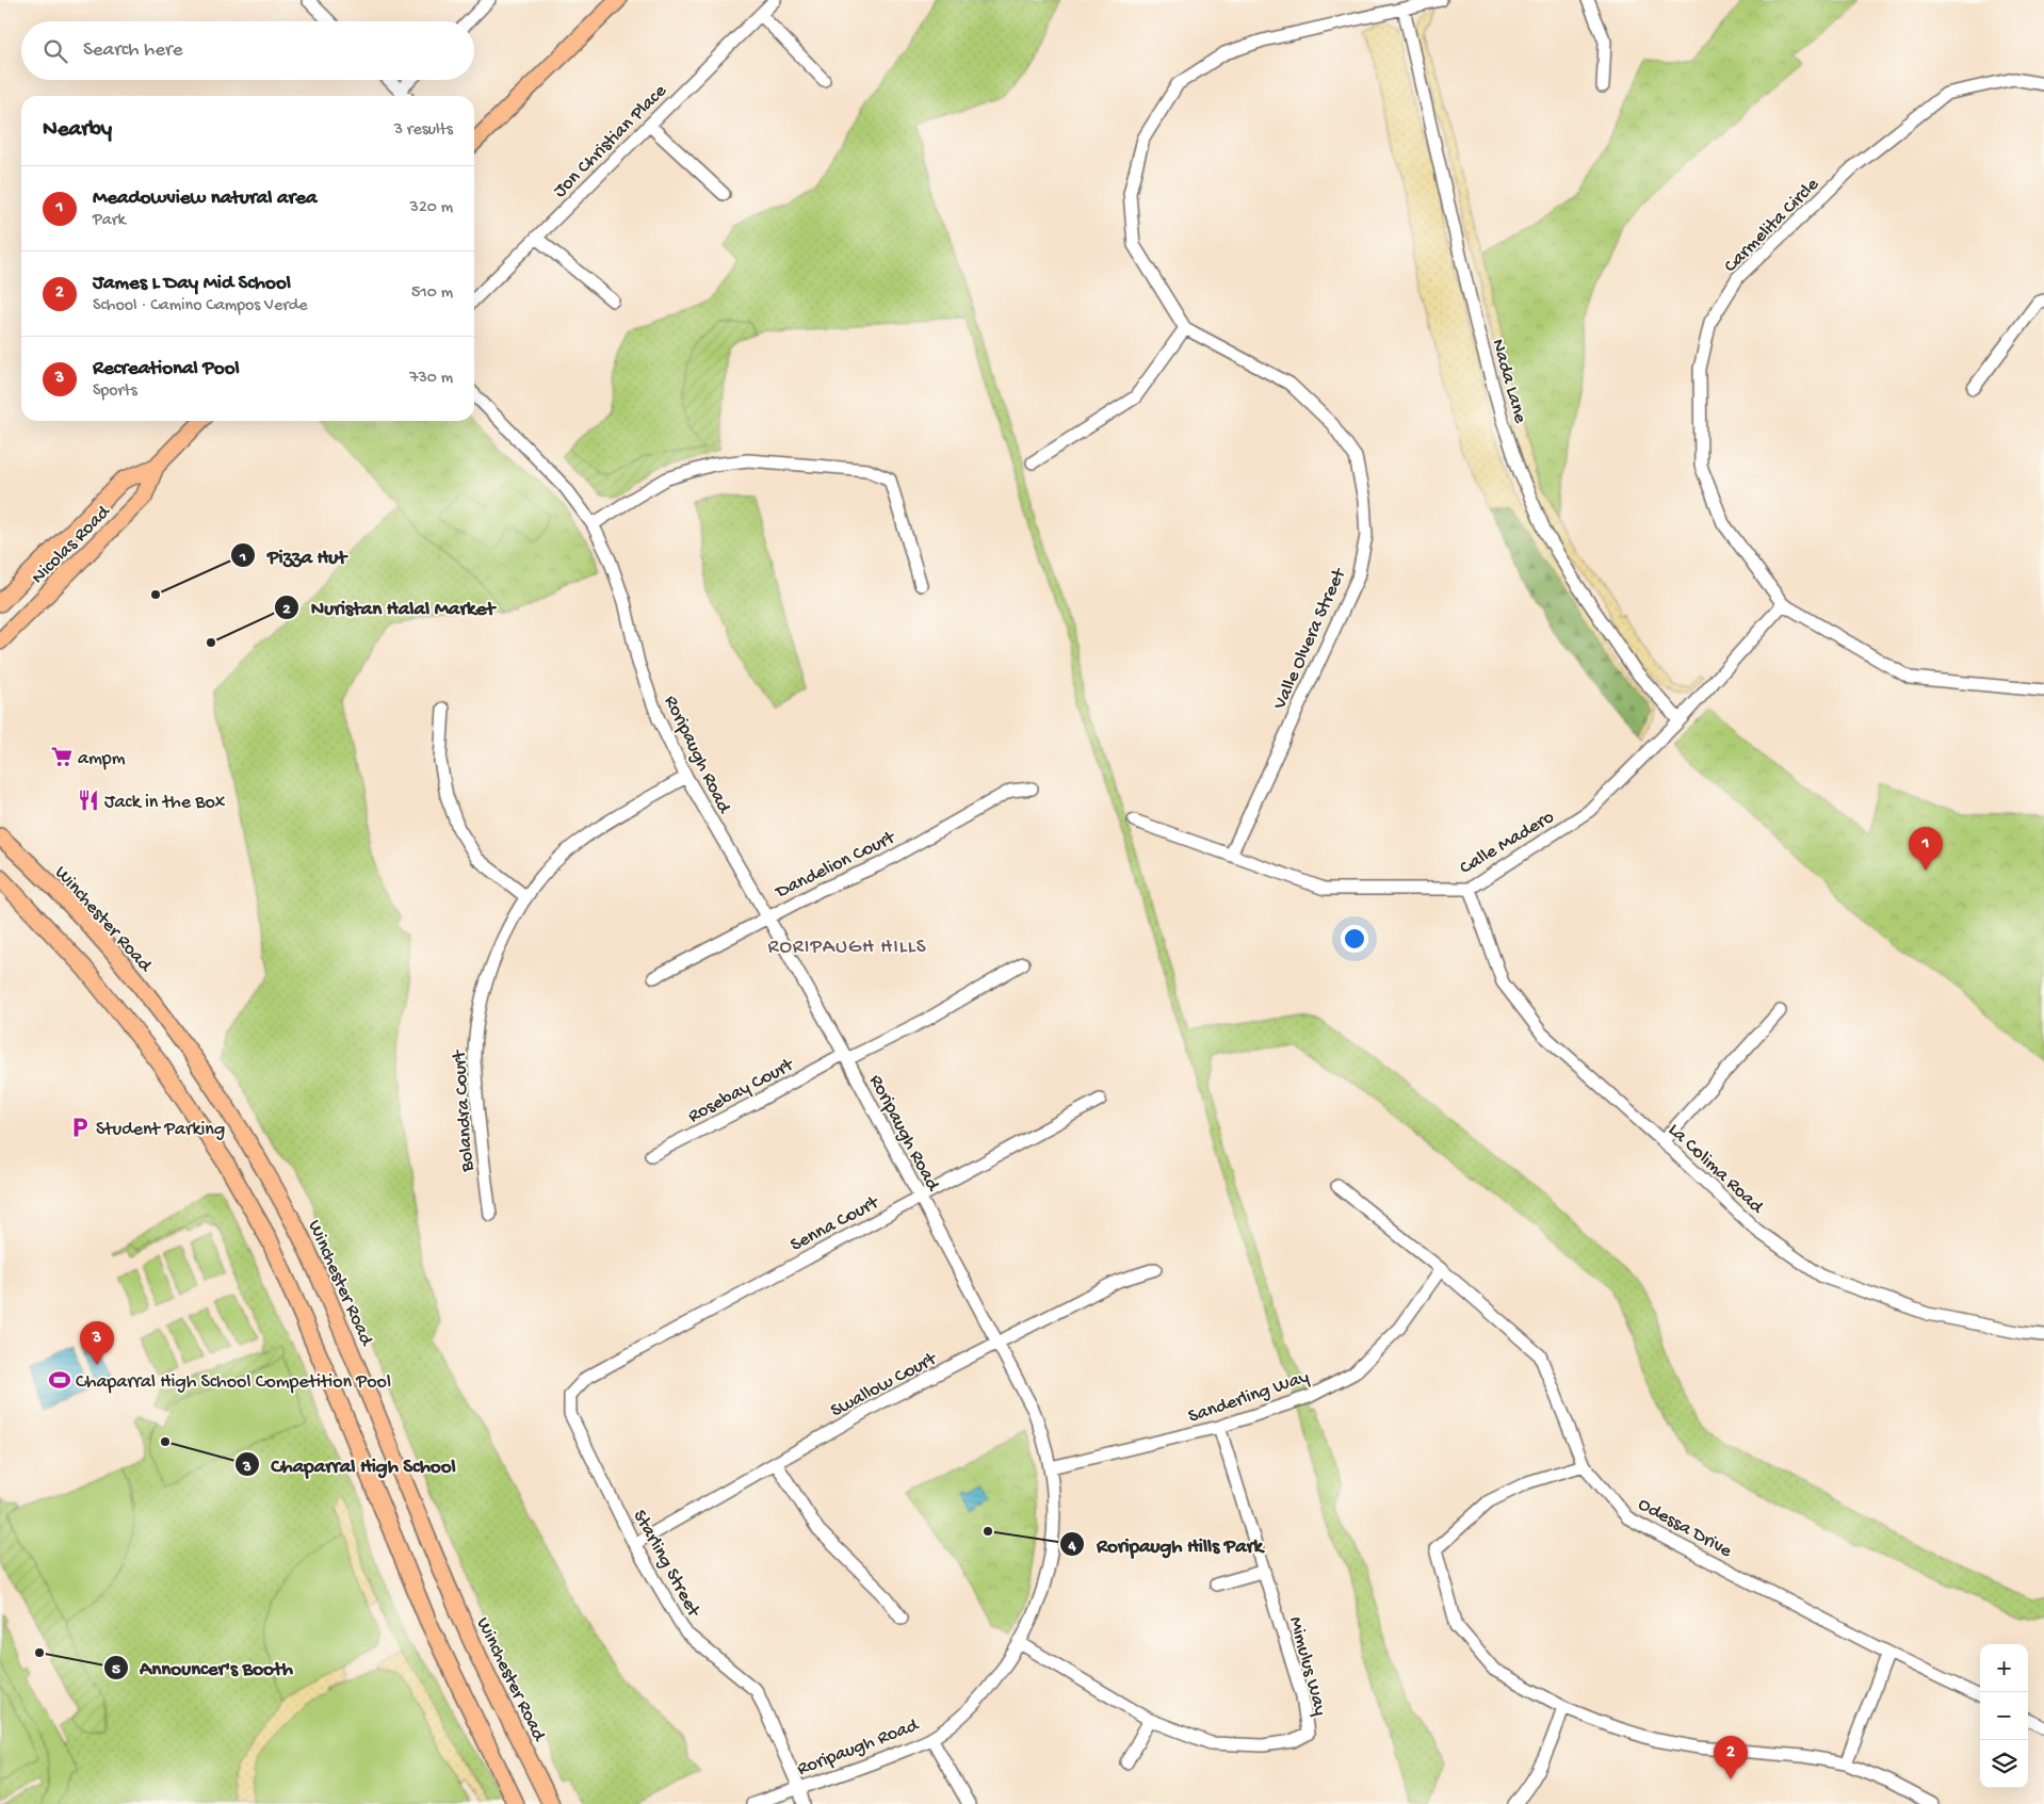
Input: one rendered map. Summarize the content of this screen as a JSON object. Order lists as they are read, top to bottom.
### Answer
{
  "streets": {
    "main road": ["Nicolas Road", "Winchester Road"],
    "street": [
      "Jon Christian Place",
      "Carmelita Circle",
      "Nada Lane",
      "Valle Olvera Street",
      "Roripaugh Road",
      "Calle Madero",
      "Dandelion Court",
      "Rosebay Court",
      "Bolandra Court",
      "La Colima Road",
      "Senna Court",
      "Swallow Court",
      "Sanderling Way",
      "Odessa Drive",
      "Starling Street",
      "Mimulus Way"
    ]
  },
  "crossings": [
    ["Carmelita Circle", "Calle Madero"],
    ["Nada Lane", "Calle Madero"],
    ["Valle Olvera Street", "Calle Madero"],
    ["Roripaugh Road", "Dandelion Court"],
    ["Roripaugh Road", "Rosebay Court"],
    ["Roripaugh Road", "Bolandra Court"],
    ["Roripaugh Road", "Senna Court"],
    ["Roripaugh Road", "Swallow Court"],
    ["Roripaugh Road", "Sanderling Way"],
    ["Roripaugh Road", "Starling Street"],
    ["Roripaugh Road", "Mimulus Way"],
    ["Calle Madero", "La Colima Road"],
    ["Senna Court", "Starling Street"],
    ["Swallow Court", "Starling Street"],
    ["Sanderling Way", "Odessa Drive"],
    ["Sanderling Way", "Mimulus Way"]
  ],
  "districts": ["RORIPAUGH HILLS"],
  "places": {
    "other": [
      "Pizza Hut",
      "Nuristan Halal Market",
      "Chaparral High School",
      "Roripaugh Hills Park",
      "Announcer's Booth"
    ],
    "supermarket": ["ampm"],
    "restaurant": ["Jack in the Box"],
    "parking": ["Student Parking"],
    "sports": ["Chaparral High School Competition Pool"]
  },
  "page": {
    "search": "Search here",
    "heading": ["Nearby", "3 results"],
    "list": [
      {
        "mark": "1",
        "name": "Meadowview natural area",
        "note": "Park",
        "value": "320 m"
      },
      {
        "mark": "2",
        "name": "James L Day Mid School",
        "note": "School · Camino Campos Verde",
        "value": "510 m"
      },
      {
        "mark": "3",
        "name": "Recreational Pool",
        "note": "Sports",
        "value": "730 m"
      }
    ],
    "pins": ["1", "3", "2"],
    "map_buttons": ["+", "−"]
  }
}
